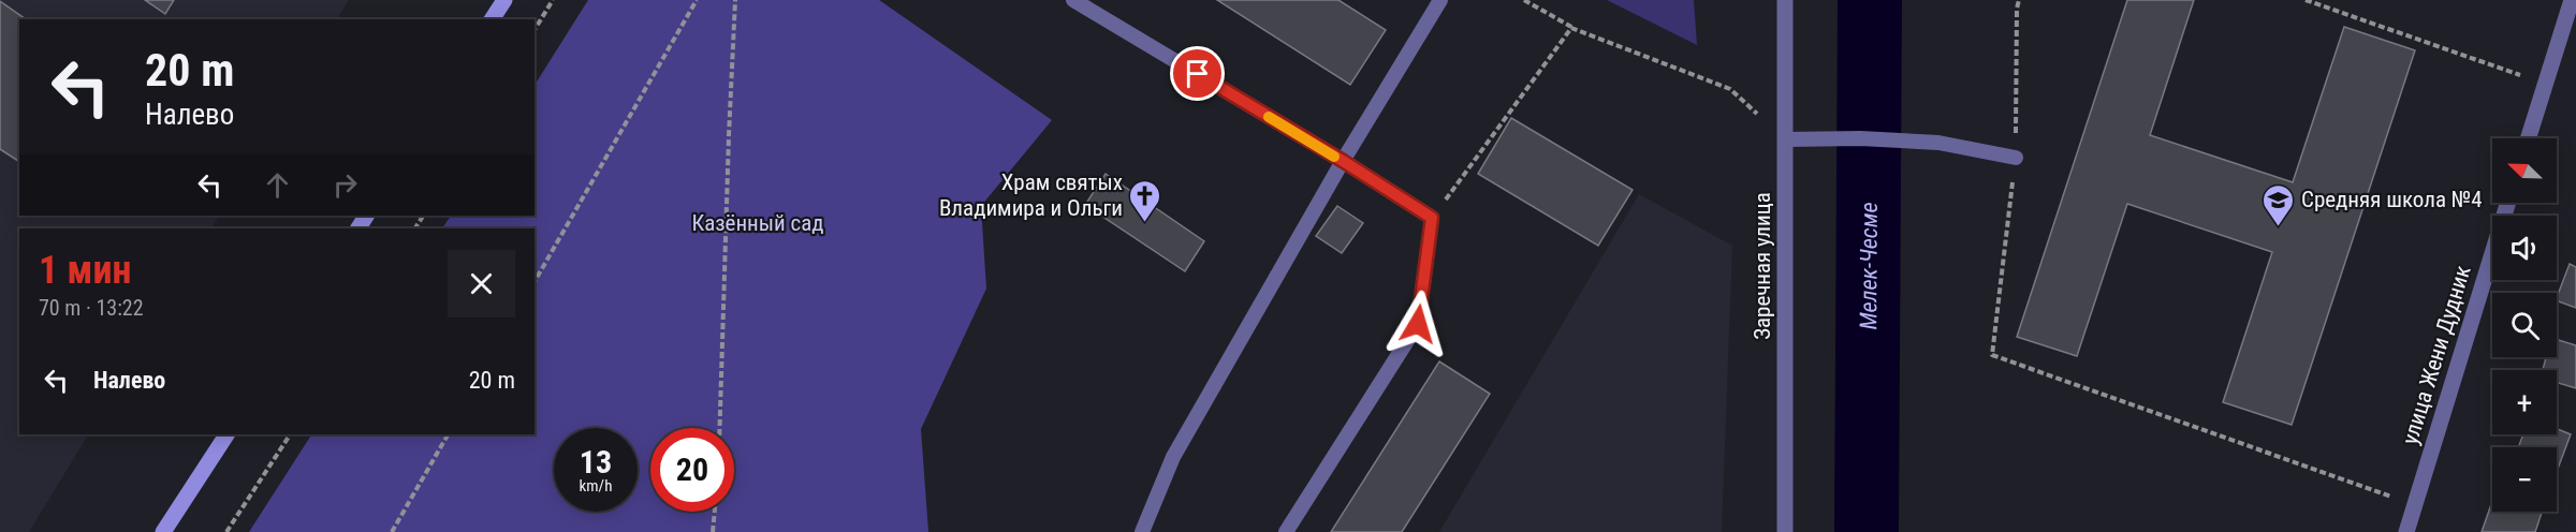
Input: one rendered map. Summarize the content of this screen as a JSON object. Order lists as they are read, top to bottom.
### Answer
{
  "streets": {
    "street": ["Заречная улица", "улица Жени Дудник"]
  },
  "water": ["Мелек-Чесме"],
  "parks": ["Казённый сад"],
  "places": {
    "church": ["Храм святых Владимира и Ольги"],
    "school or university": ["Средняя школа №4"]
  },
  "north": "top left",
  "page": {
    "turn": ["20 m", "Налево"],
    "map_buttons": ["+", "−"],
    "heading": ["1 мин", "70 m · 13:22"],
    "list": [
      {
        "name": "Налево",
        "value": "20 m"
      }
    ],
    "speed": "13 km/h",
    "limit": "20"
  }
}
